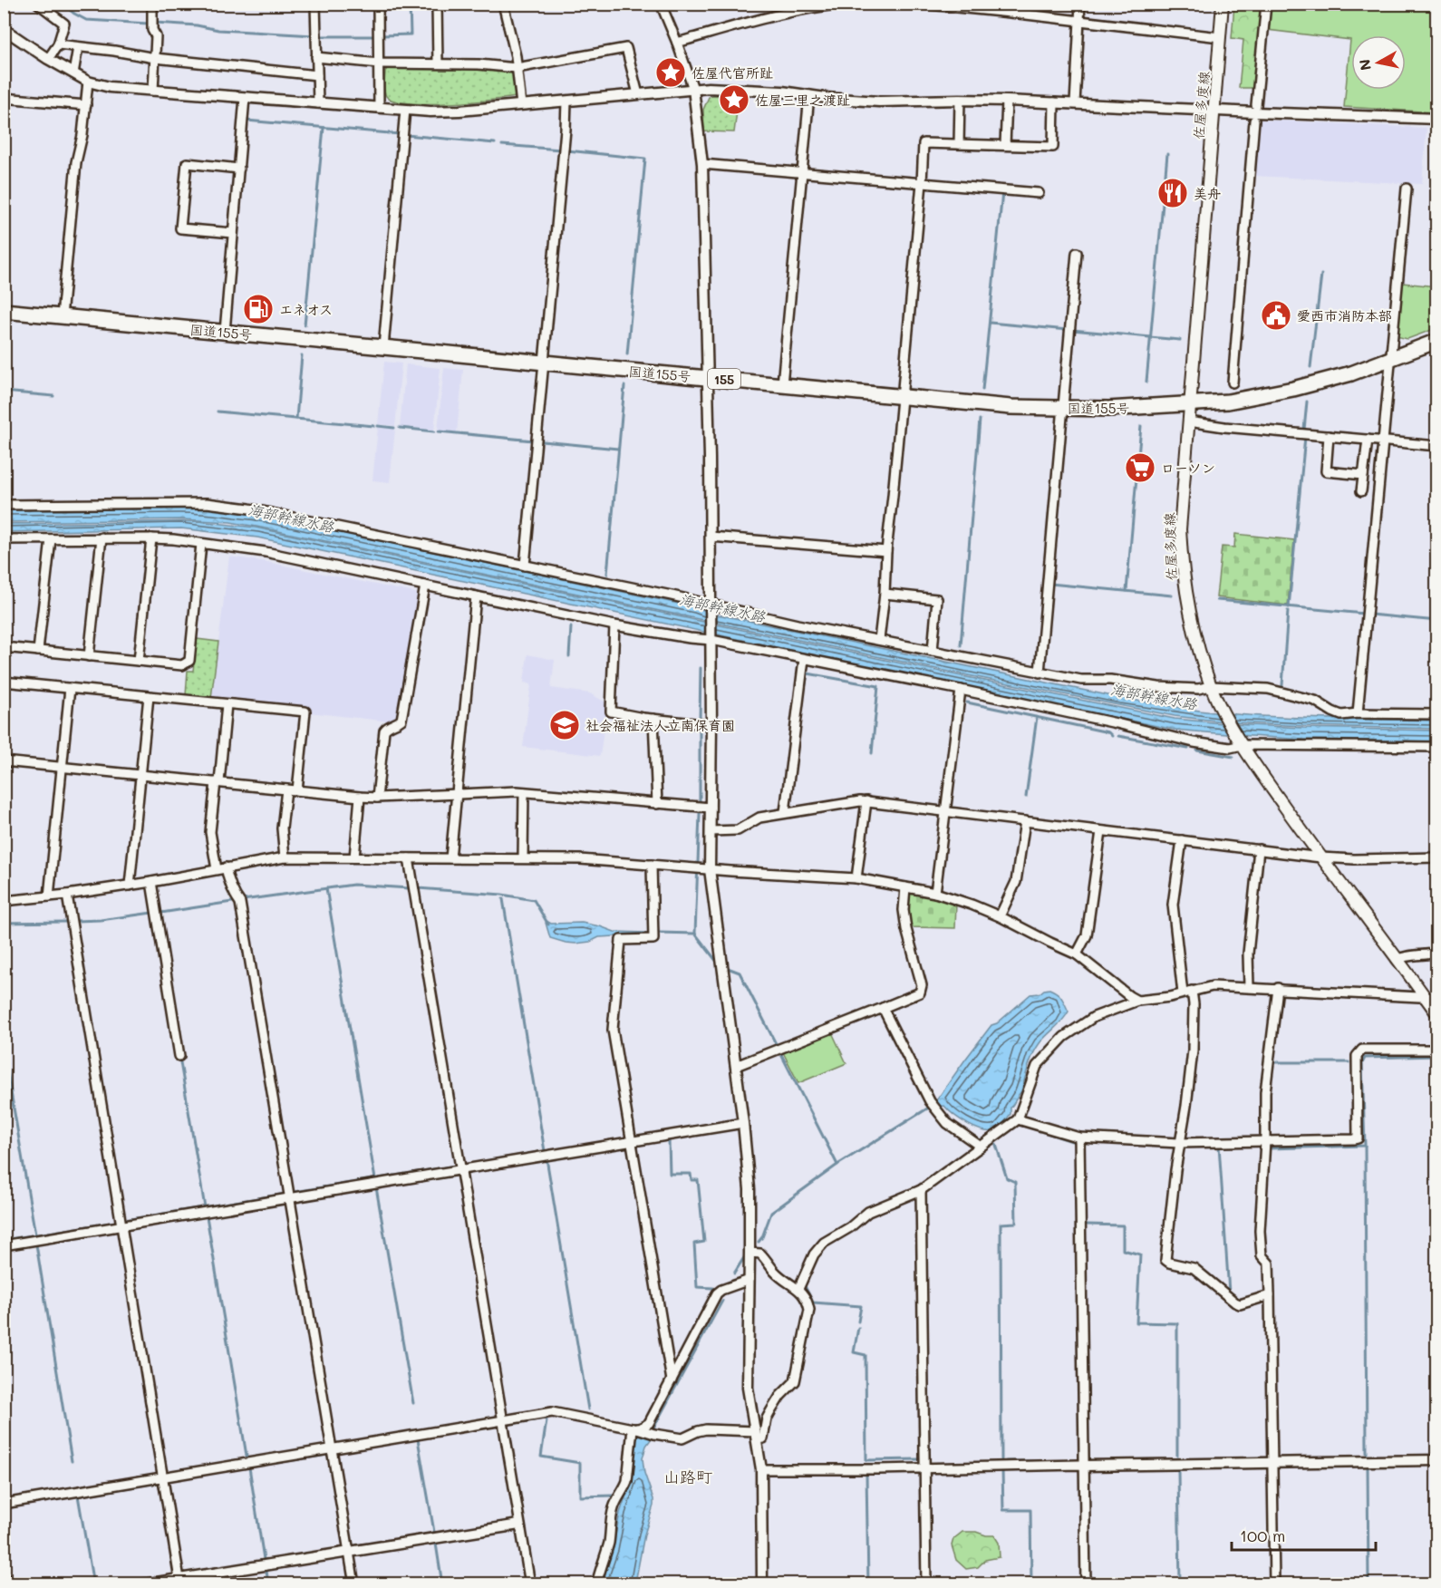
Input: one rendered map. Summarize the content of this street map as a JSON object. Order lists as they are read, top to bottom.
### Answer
{
  "streets": {
    "highway": ["国道155号", "155"],
    "main road": ["佐屋多度線"]
  },
  "crossings": [
    ["佐屋多度線", "国道155号"]
  ],
  "districts": ["山路町"],
  "water": ["海部幹線水路"],
  "places": {
    "place": ["佐屋代官所趾", "佐屋三里之渡趾"],
    "restaurant": ["美舟"],
    "fuel station": ["エネオス"],
    "public building": ["愛西市消防本部"],
    "supermarket": ["ローソン"],
    "school or university": ["社会福祉法人立南保育園"]
  },
  "scale_bar": "100 m",
  "north": "left"
}
